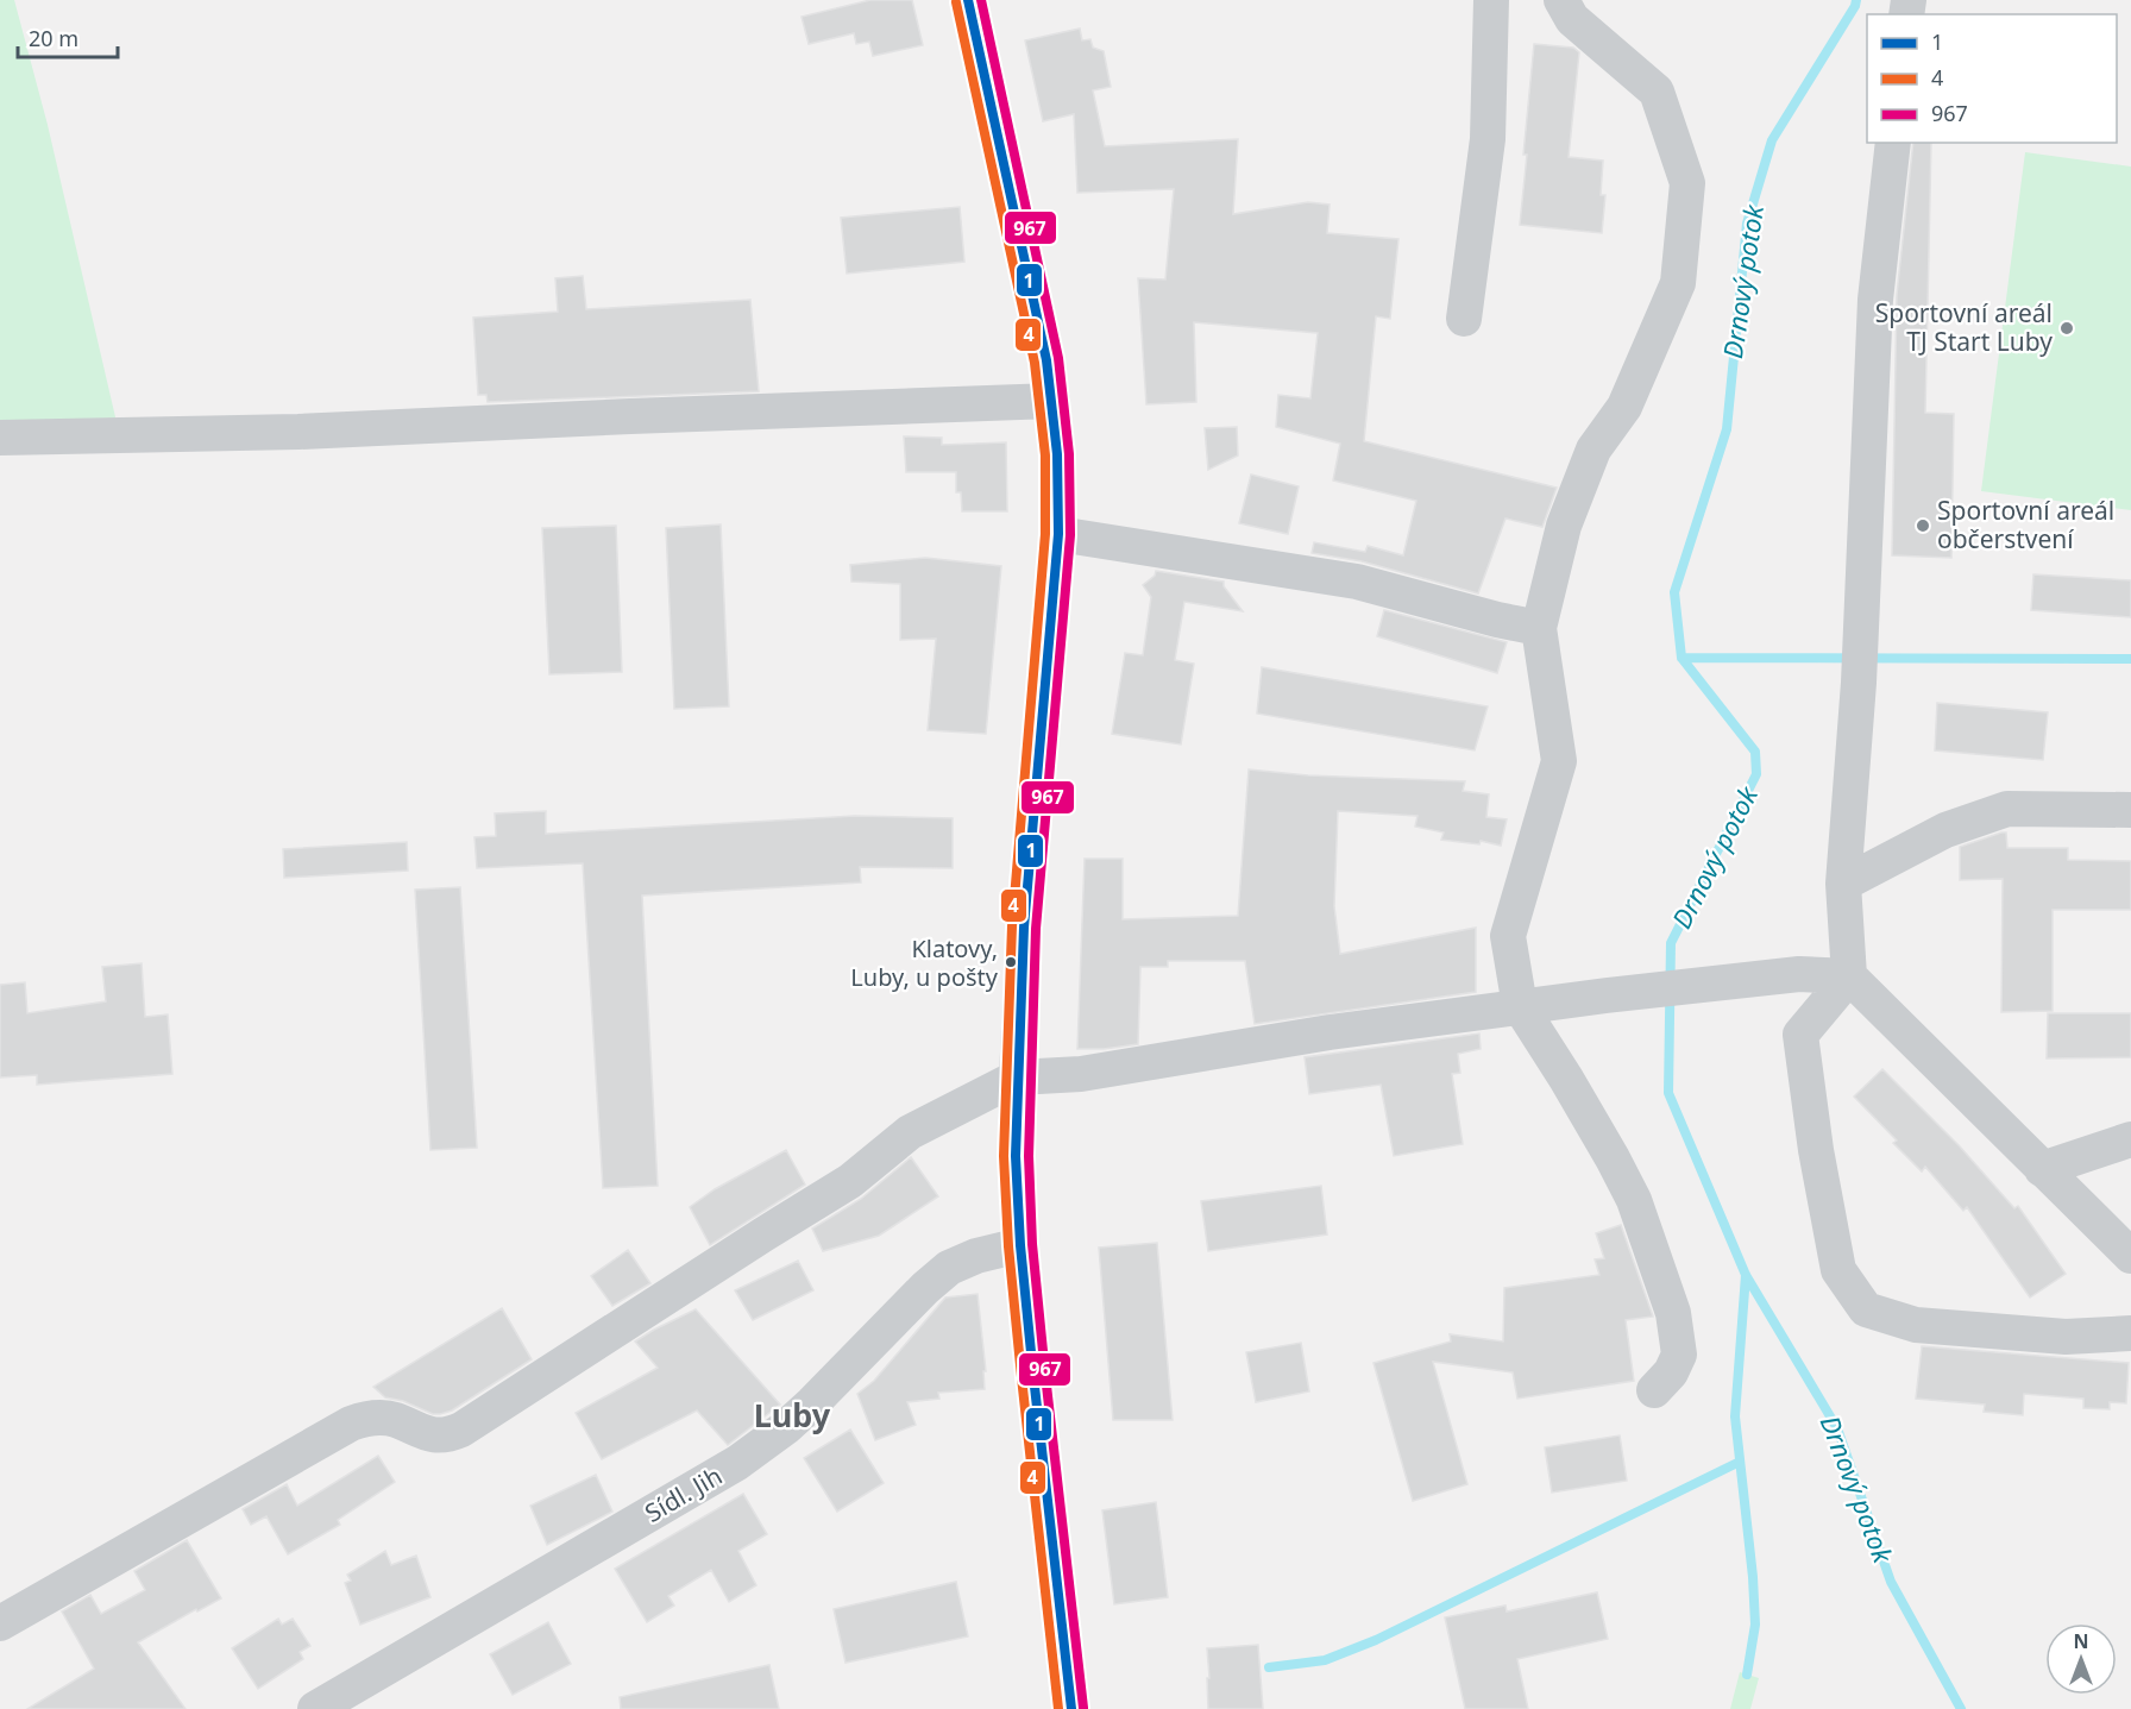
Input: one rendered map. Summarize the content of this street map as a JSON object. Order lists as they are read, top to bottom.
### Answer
{
  "streets": {
    "street": ["Sídl. Jih"]
  },
  "districts": ["Luby"],
  "water": ["Drnový potok"],
  "places": ["Sportovní areál TJ Start Luby", "Sportovní areál občerstvení", "Klatovy, Luby, u pošty"],
  "lines": ["transit line 1", "transit line 967", "transit line 4"],
  "legend": ["1", "4", "967"],
  "scale_bar": "20 m",
  "north": "top"
}
